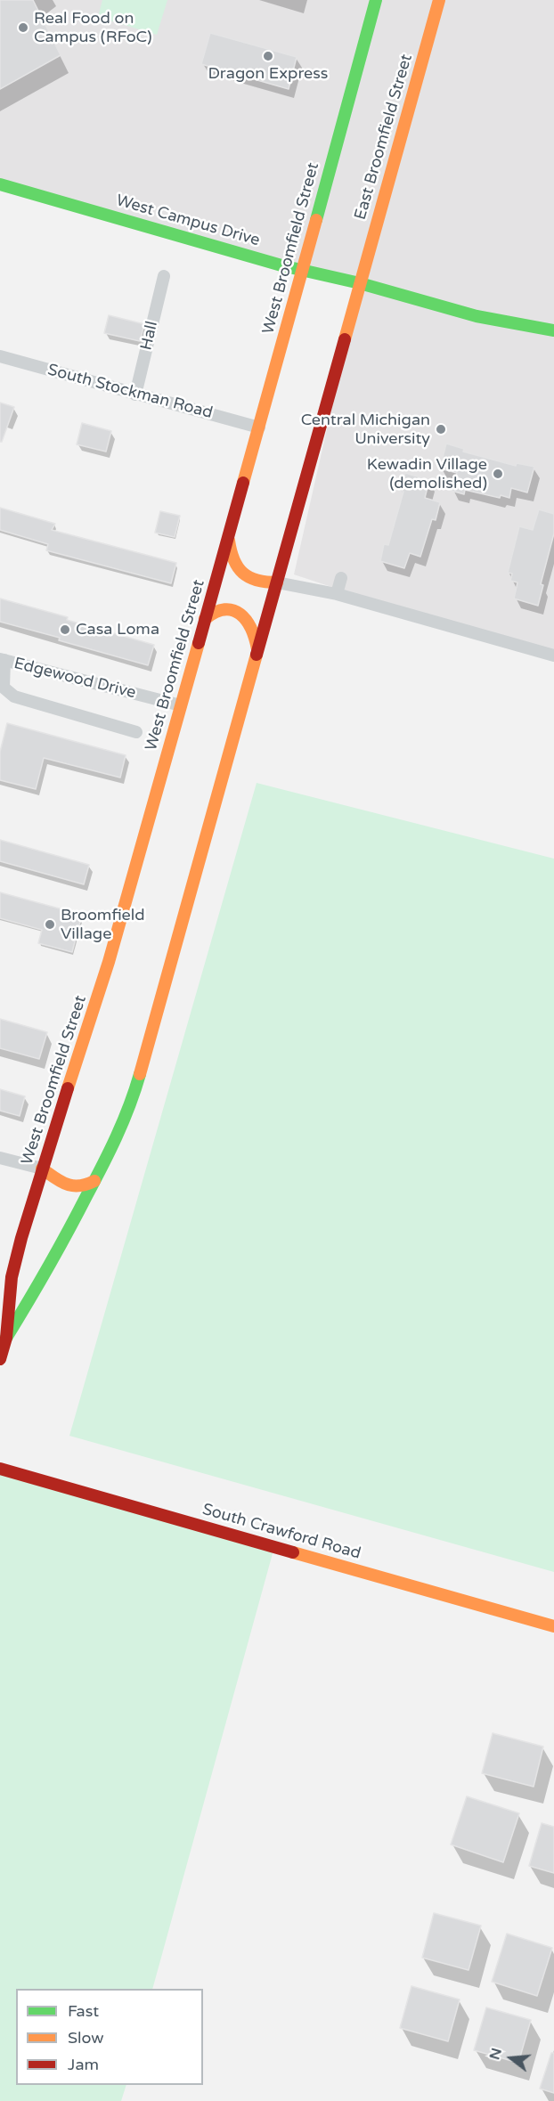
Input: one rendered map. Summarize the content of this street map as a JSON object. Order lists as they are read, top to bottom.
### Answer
{
  "streets": {
    "main road": [
      "East Broomfield Street",
      "West Campus Drive",
      "West Broomfield Street",
      "South Crawford Road"
    ],
    "street": ["Hall", "South Stockman Road", "Edgewood Drive"]
  },
  "crossings": [
    ["East Broomfield Street", "West Campus Drive"],
    ["East Broomfield Street", "West Broomfield Street"],
    ["West Campus Drive", "West Broomfield Street"],
    ["West Broomfield Street", "South Stockman Road"],
    ["West Broomfield Street", "Edgewood Drive"],
    ["Hall", "South Stockman Road"]
  ],
  "places": [
    "Real Food on Campus (RFoC)",
    "Dragon Express",
    "Central Michigan University",
    "Kewadin Village (demolished)",
    "Casa Loma",
    "Broomfield Village"
  ],
  "legend": ["Fast", "Slow", "Jam"],
  "north": "left"
}
